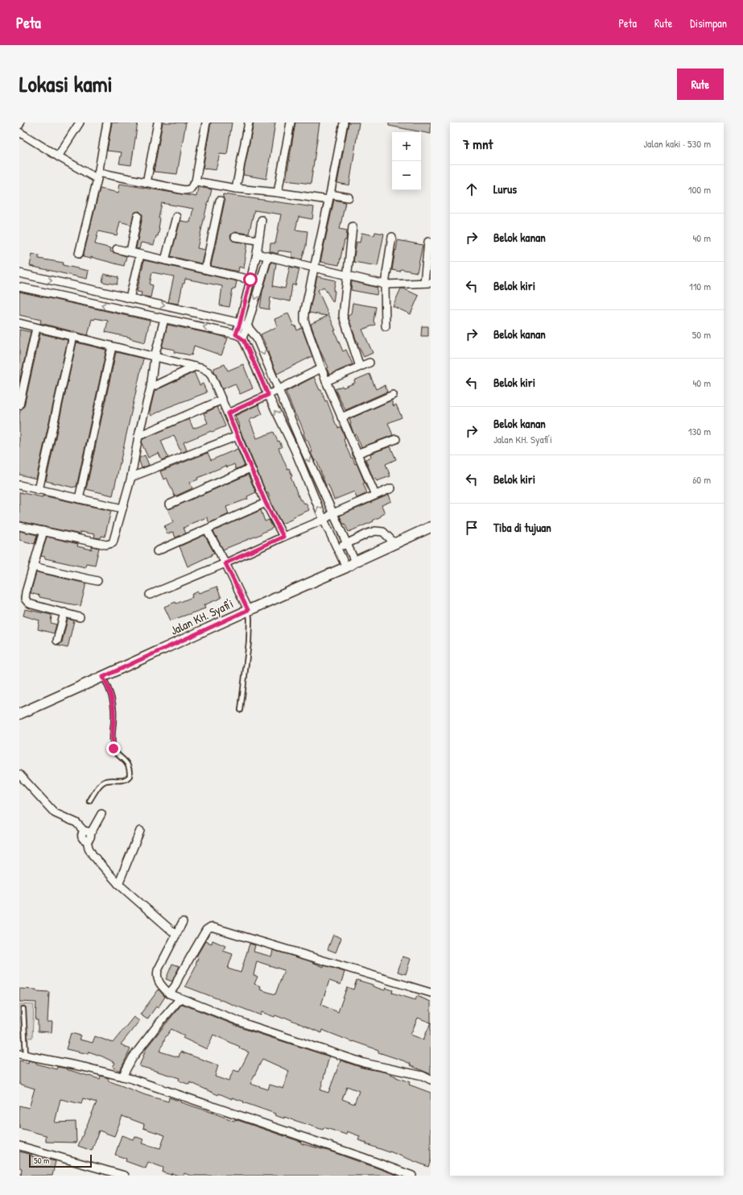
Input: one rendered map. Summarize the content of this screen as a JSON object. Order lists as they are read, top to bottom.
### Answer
{
  "streets": {
    "main road": ["Jalan KH. Syafi'i"]
  },
  "scale_bar": "50 m",
  "page": {
    "header": "Peta",
    "nav": ["Peta", "Rute", "Disimpan"],
    "title": "Lokasi kami",
    "buttons": "Rute",
    "heading": ["7 mnt", "Jalan kaki · 530 m"],
    "map_buttons": ["+", "−"],
    "list": [
      ["Lurus", "100 m"],
      ["Belok kanan", "40 m"],
      ["Belok kiri", "110 m"],
      ["Belok kanan", "50 m"],
      ["Belok kiri", "40 m"],
      ["Belok kanan", "Jalan KH. Syafi'i", "130 m"],
      ["Belok kiri", "60 m"],
      "Tiba di tujuan"
    ],
    "scale": "50 m"
  }
}
